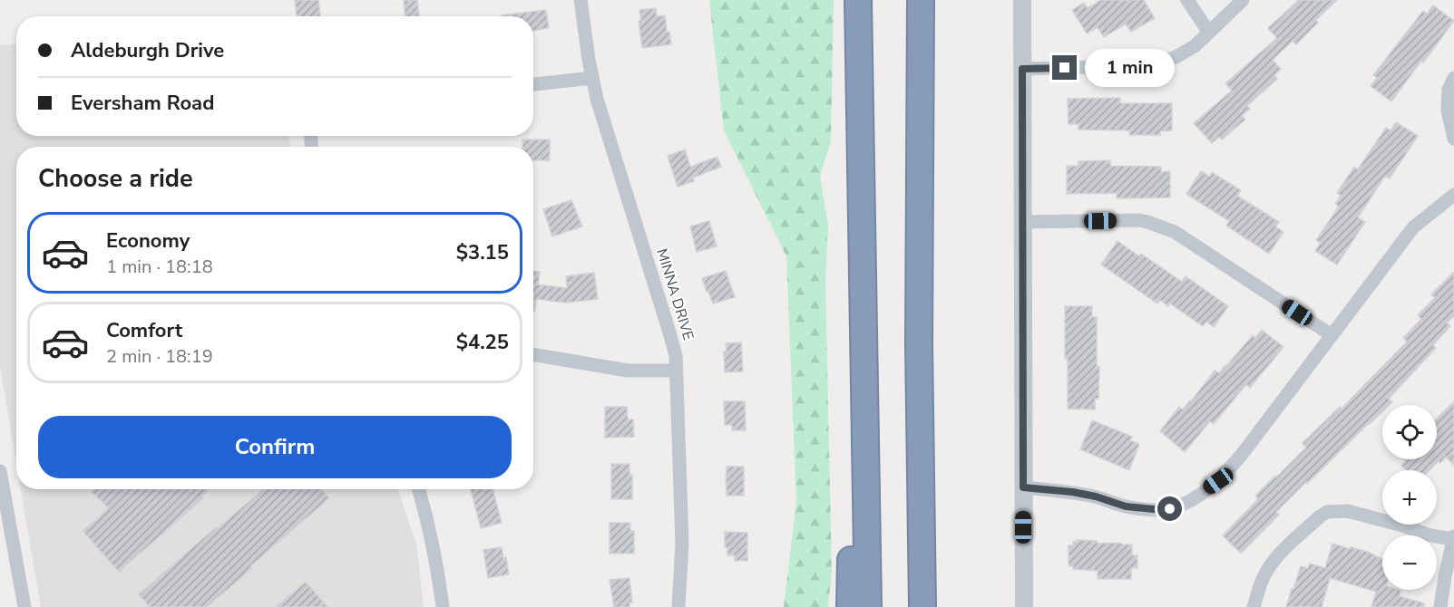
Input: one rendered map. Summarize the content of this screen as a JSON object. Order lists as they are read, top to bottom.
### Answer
{
  "streets": {
    "street": ["MINNA DRIVE"]
  },
  "page": {
    "banner": ["Aldeburgh Drive", "Eversham Road"],
    "bubble": "1 min",
    "heading": "Choose a ride",
    "list": [
      {
        "name": "Economy",
        "note": "1 min · 18:18",
        "value": "$3.15"
      },
      {
        "name": "Comfort",
        "note": "2 min · 18:19",
        "value": "$4.25"
      }
    ],
    "map_buttons": ["+", "−"],
    "buttons": "Confirm"
  }
}
